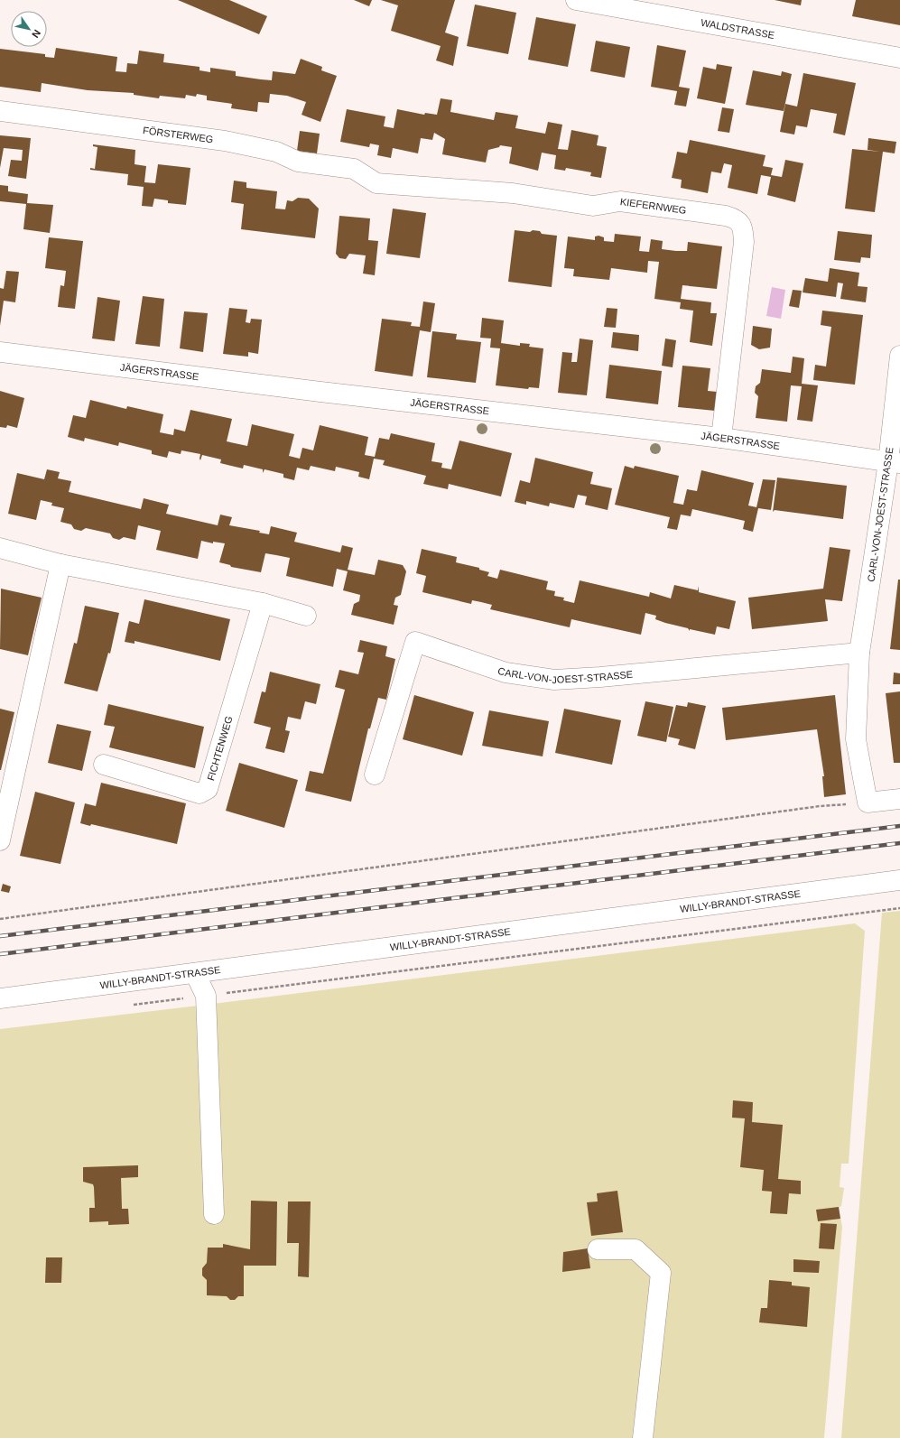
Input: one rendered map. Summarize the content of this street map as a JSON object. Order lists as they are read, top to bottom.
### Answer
{
  "streets": {
    "street": [
      "WALDSTRASSE",
      "FÖRSTERWEG",
      "KIEFERNWEG",
      "JÄGERSTRASSE",
      "CARL-VON-JOEST-STRASSE",
      "FICHTENWEG",
      "WILLY-BRANDT-STRASSE"
    ]
  },
  "crossings": [
    ["FÖRSTERWEG", "KIEFERNWEG"],
    ["KIEFERNWEG", "JÄGERSTRASSE"],
    ["JÄGERSTRASSE", "CARL-VON-JOEST-STRASSE"]
  ],
  "north": "bottom right"
}
